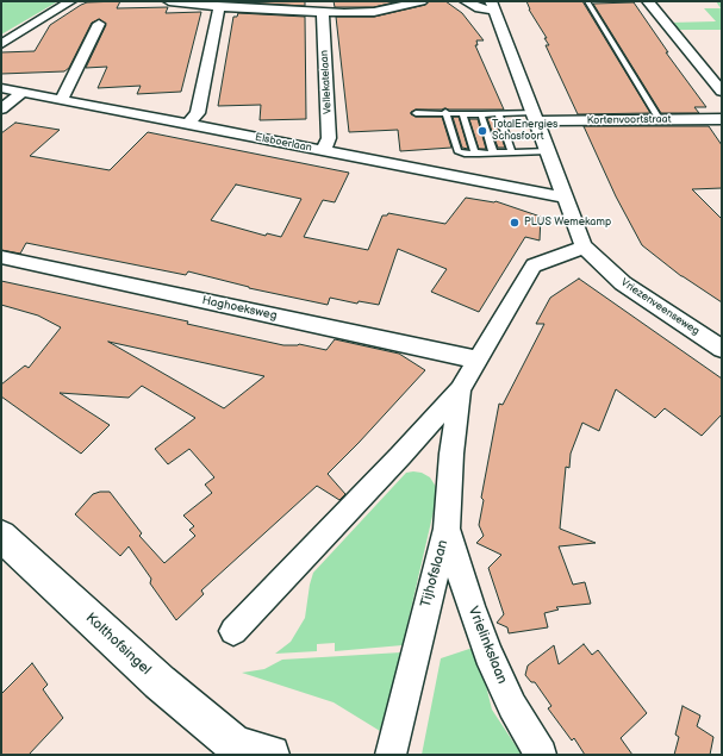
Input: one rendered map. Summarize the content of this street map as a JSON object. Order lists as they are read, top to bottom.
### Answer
{
  "streets": {
    "main road": ["Kolthofsingel"],
    "street": [
      "Vellekatelaan",
      "Kortenvoortstraat",
      "Elsboerlaan",
      "Vriezenveenseweg",
      "Haghoeksweg",
      "Tijhofslaan",
      "Vrielinkslaan"
    ]
  },
  "crossings": [
    ["Vellekatelaan", "Elsboerlaan"],
    ["Kortenvoortstraat", "Vriezenveenseweg"],
    ["Elsboerlaan", "Vriezenveenseweg"],
    ["Vriezenveenseweg", "Tijhofslaan"],
    ["Haghoeksweg", "Tijhofslaan"],
    ["Tijhofslaan", "Vrielinkslaan"]
  ],
  "places": ["TotalEnergies Schasfoort", "PLUS Wemekamp"]
}
